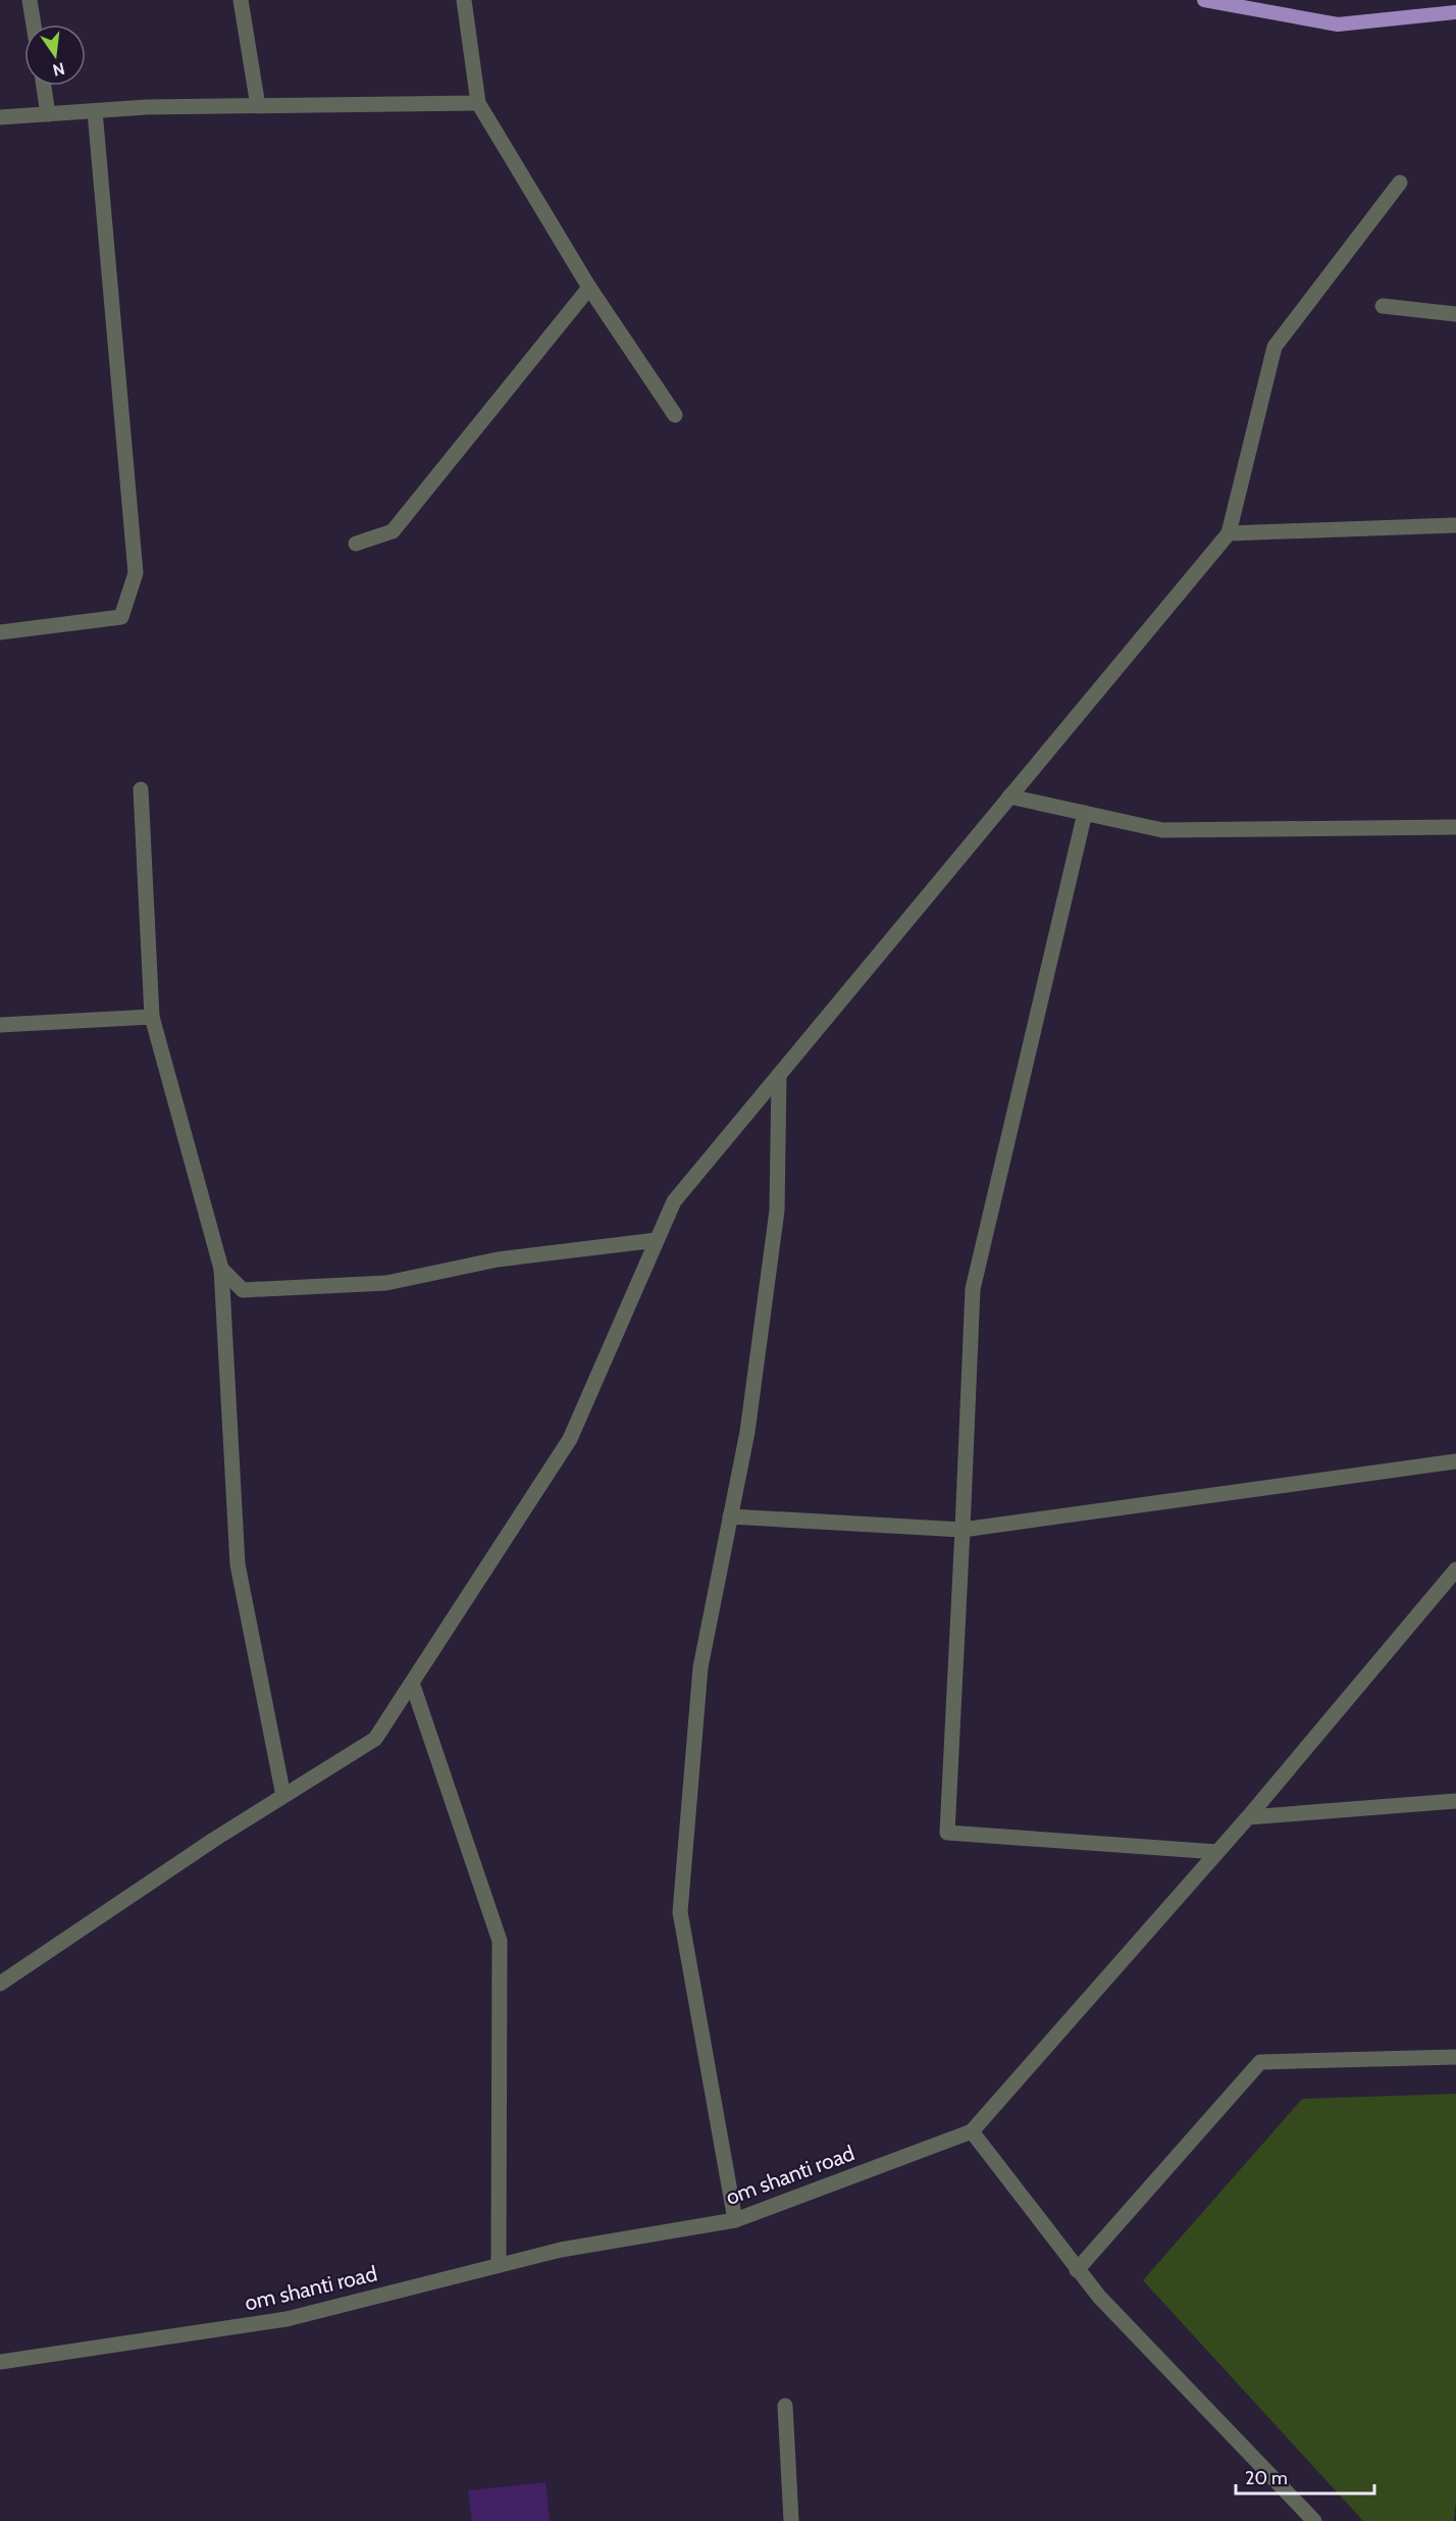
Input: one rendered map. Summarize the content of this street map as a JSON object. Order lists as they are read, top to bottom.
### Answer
{
  "streets": {
    "street": ["om shanti road"]
  },
  "scale_bar": "20 m",
  "north": "bottom"
}
